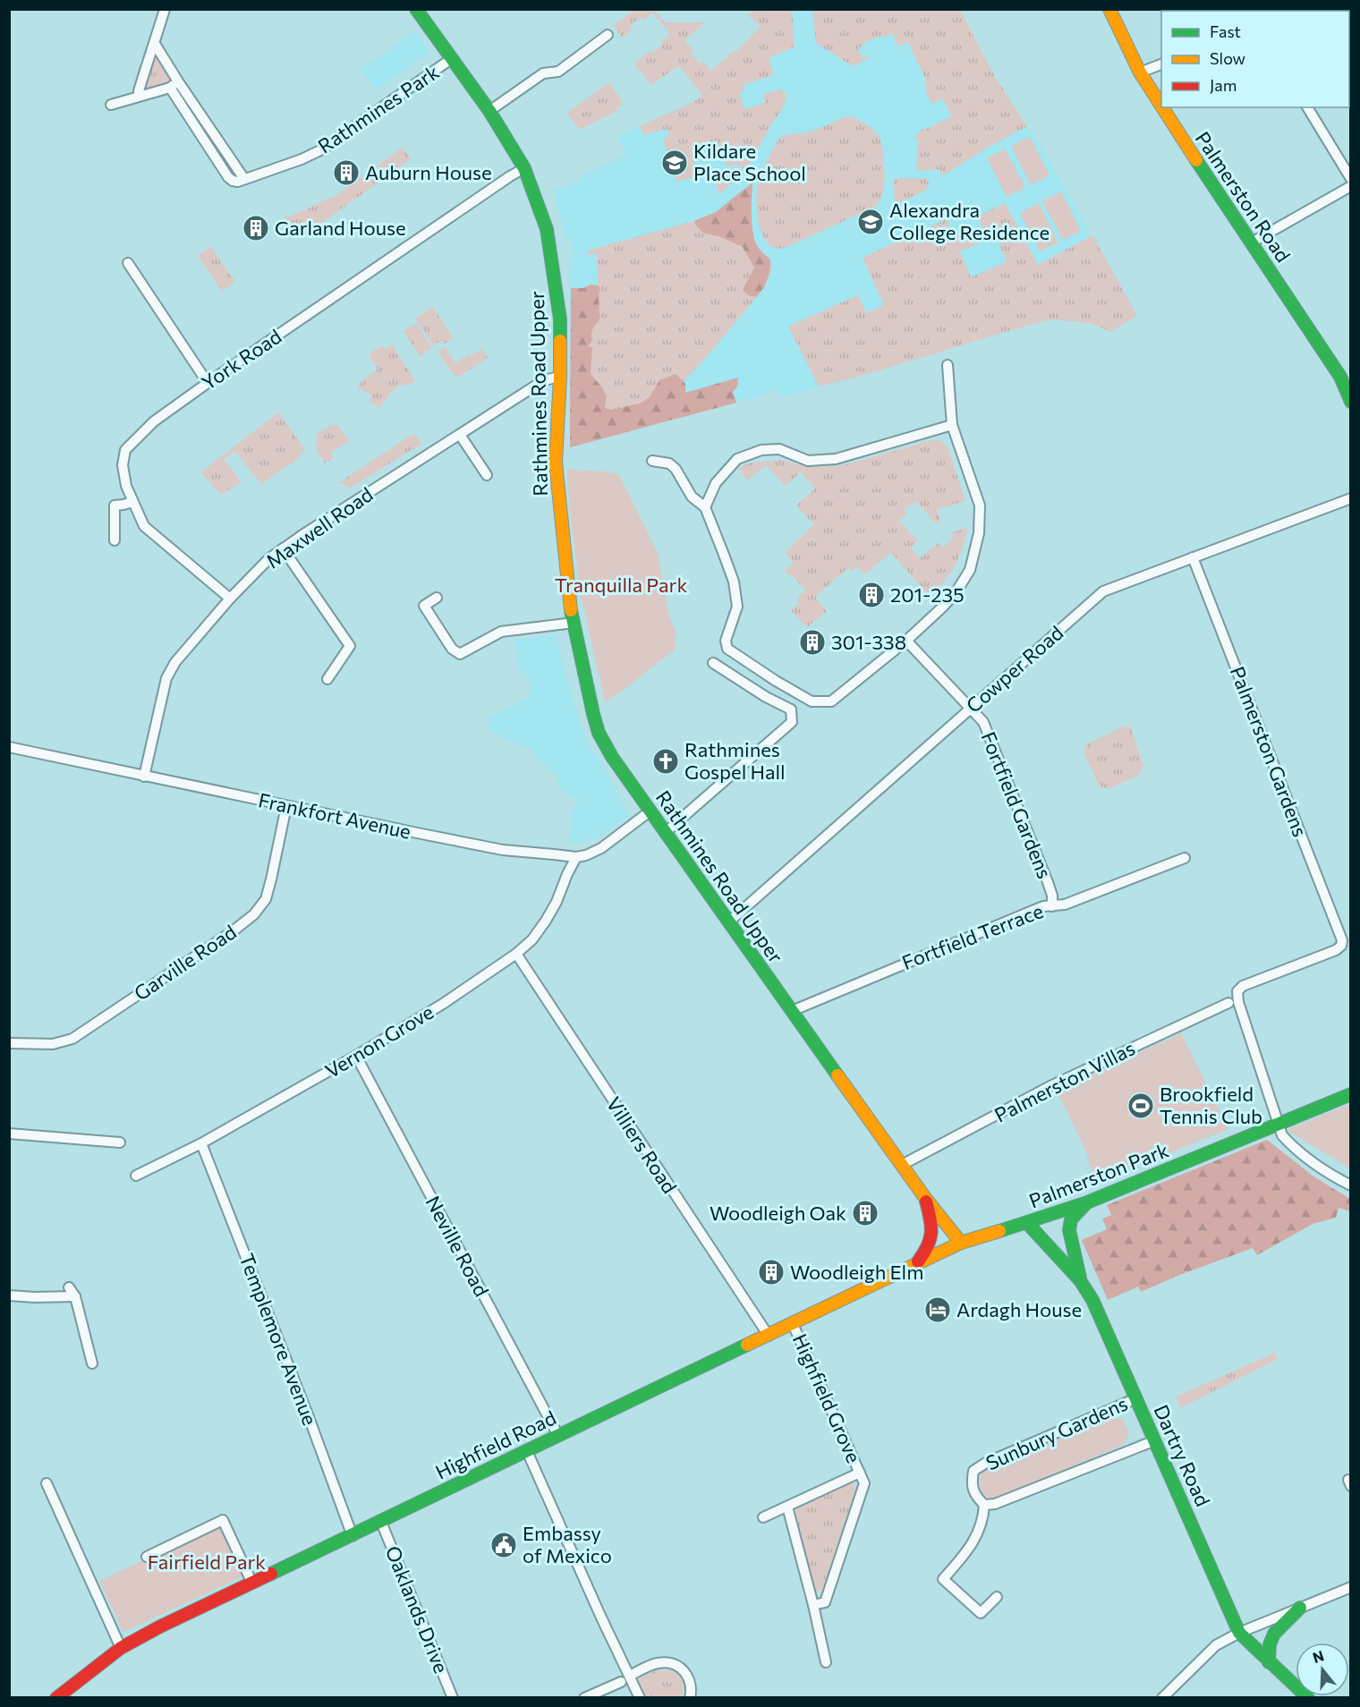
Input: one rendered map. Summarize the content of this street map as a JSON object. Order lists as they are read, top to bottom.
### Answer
{
  "streets": {
    "main road": [
      "Palmerston Road",
      "Rathmines Road Upper",
      "Palmerston Park",
      "Highfield Road",
      "Dartry Road"
    ],
    "street": [
      "Rathmines Park",
      "York Road",
      "Maxwell Road",
      "Cowper Road",
      "Palmerston Gardens",
      "Fortfield Gardens",
      "Frankfort Avenue",
      "Fortfield Terrace",
      "Garville Road",
      "Vernon Grove",
      "Palmerston Villas",
      "Villiers Road",
      "Neville Road",
      "Templemore Avenue",
      "Highfield Grove",
      "Sunbury Gardens",
      "Oaklands Drive"
    ]
  },
  "crossings": [
    ["Rathmines Park", "Rathmines Road Upper"],
    ["York Road", "Rathmines Road Upper"],
    ["York Road", "Maxwell Road"],
    ["Rathmines Road Upper", "Maxwell Road"],
    ["Rathmines Road Upper", "Cowper Road"],
    ["Rathmines Road Upper", "Frankfort Avenue"],
    ["Rathmines Road Upper", "Fortfield Terrace"],
    ["Rathmines Road Upper", "Palmerston Villas"],
    ["Rathmines Road Upper", "Palmerston Park"],
    ["Rathmines Road Upper", "Highfield Road"],
    ["Maxwell Road", "Frankfort Avenue"],
    ["Cowper Road", "Palmerston Gardens"],
    ["Cowper Road", "Fortfield Gardens"],
    ["Palmerston Gardens", "Palmerston Park"],
    ["Fortfield Gardens", "Fortfield Terrace"],
    ["Frankfort Avenue", "Garville Road"],
    ["Frankfort Avenue", "Vernon Grove"],
    ["Vernon Grove", "Villiers Road"],
    ["Vernon Grove", "Neville Road"],
    ["Vernon Grove", "Templemore Avenue"],
    ["Villiers Road", "Highfield Road"],
    ["Palmerston Park", "Highfield Road"],
    ["Palmerston Park", "Dartry Road"],
    ["Neville Road", "Highfield Road"],
    ["Templemore Avenue", "Highfield Road"],
    ["Highfield Grove", "Highfield Road"],
    ["Sunbury Gardens", "Dartry Road"],
    ["Highfield Road", "Oaklands Drive"]
  ],
  "parks": ["Tranquilla Park", "Fairfield Park"],
  "places": {
    "school or university": ["Kildare Place School", "Alexandra College Residence"],
    "building": [
      "Auburn House",
      "Garland House",
      "201-235",
      "301-338",
      "Woodleigh Oak",
      "Woodleigh Elm"
    ],
    "church": ["Rathmines Gospel Hall"],
    "sports": ["Brookfield Tennis Club"],
    "hotel": ["Ardagh House"],
    "public building": ["Embassy of Mexico"]
  },
  "legend": ["Fast", "Slow", "Jam"],
  "north": "top"
}
